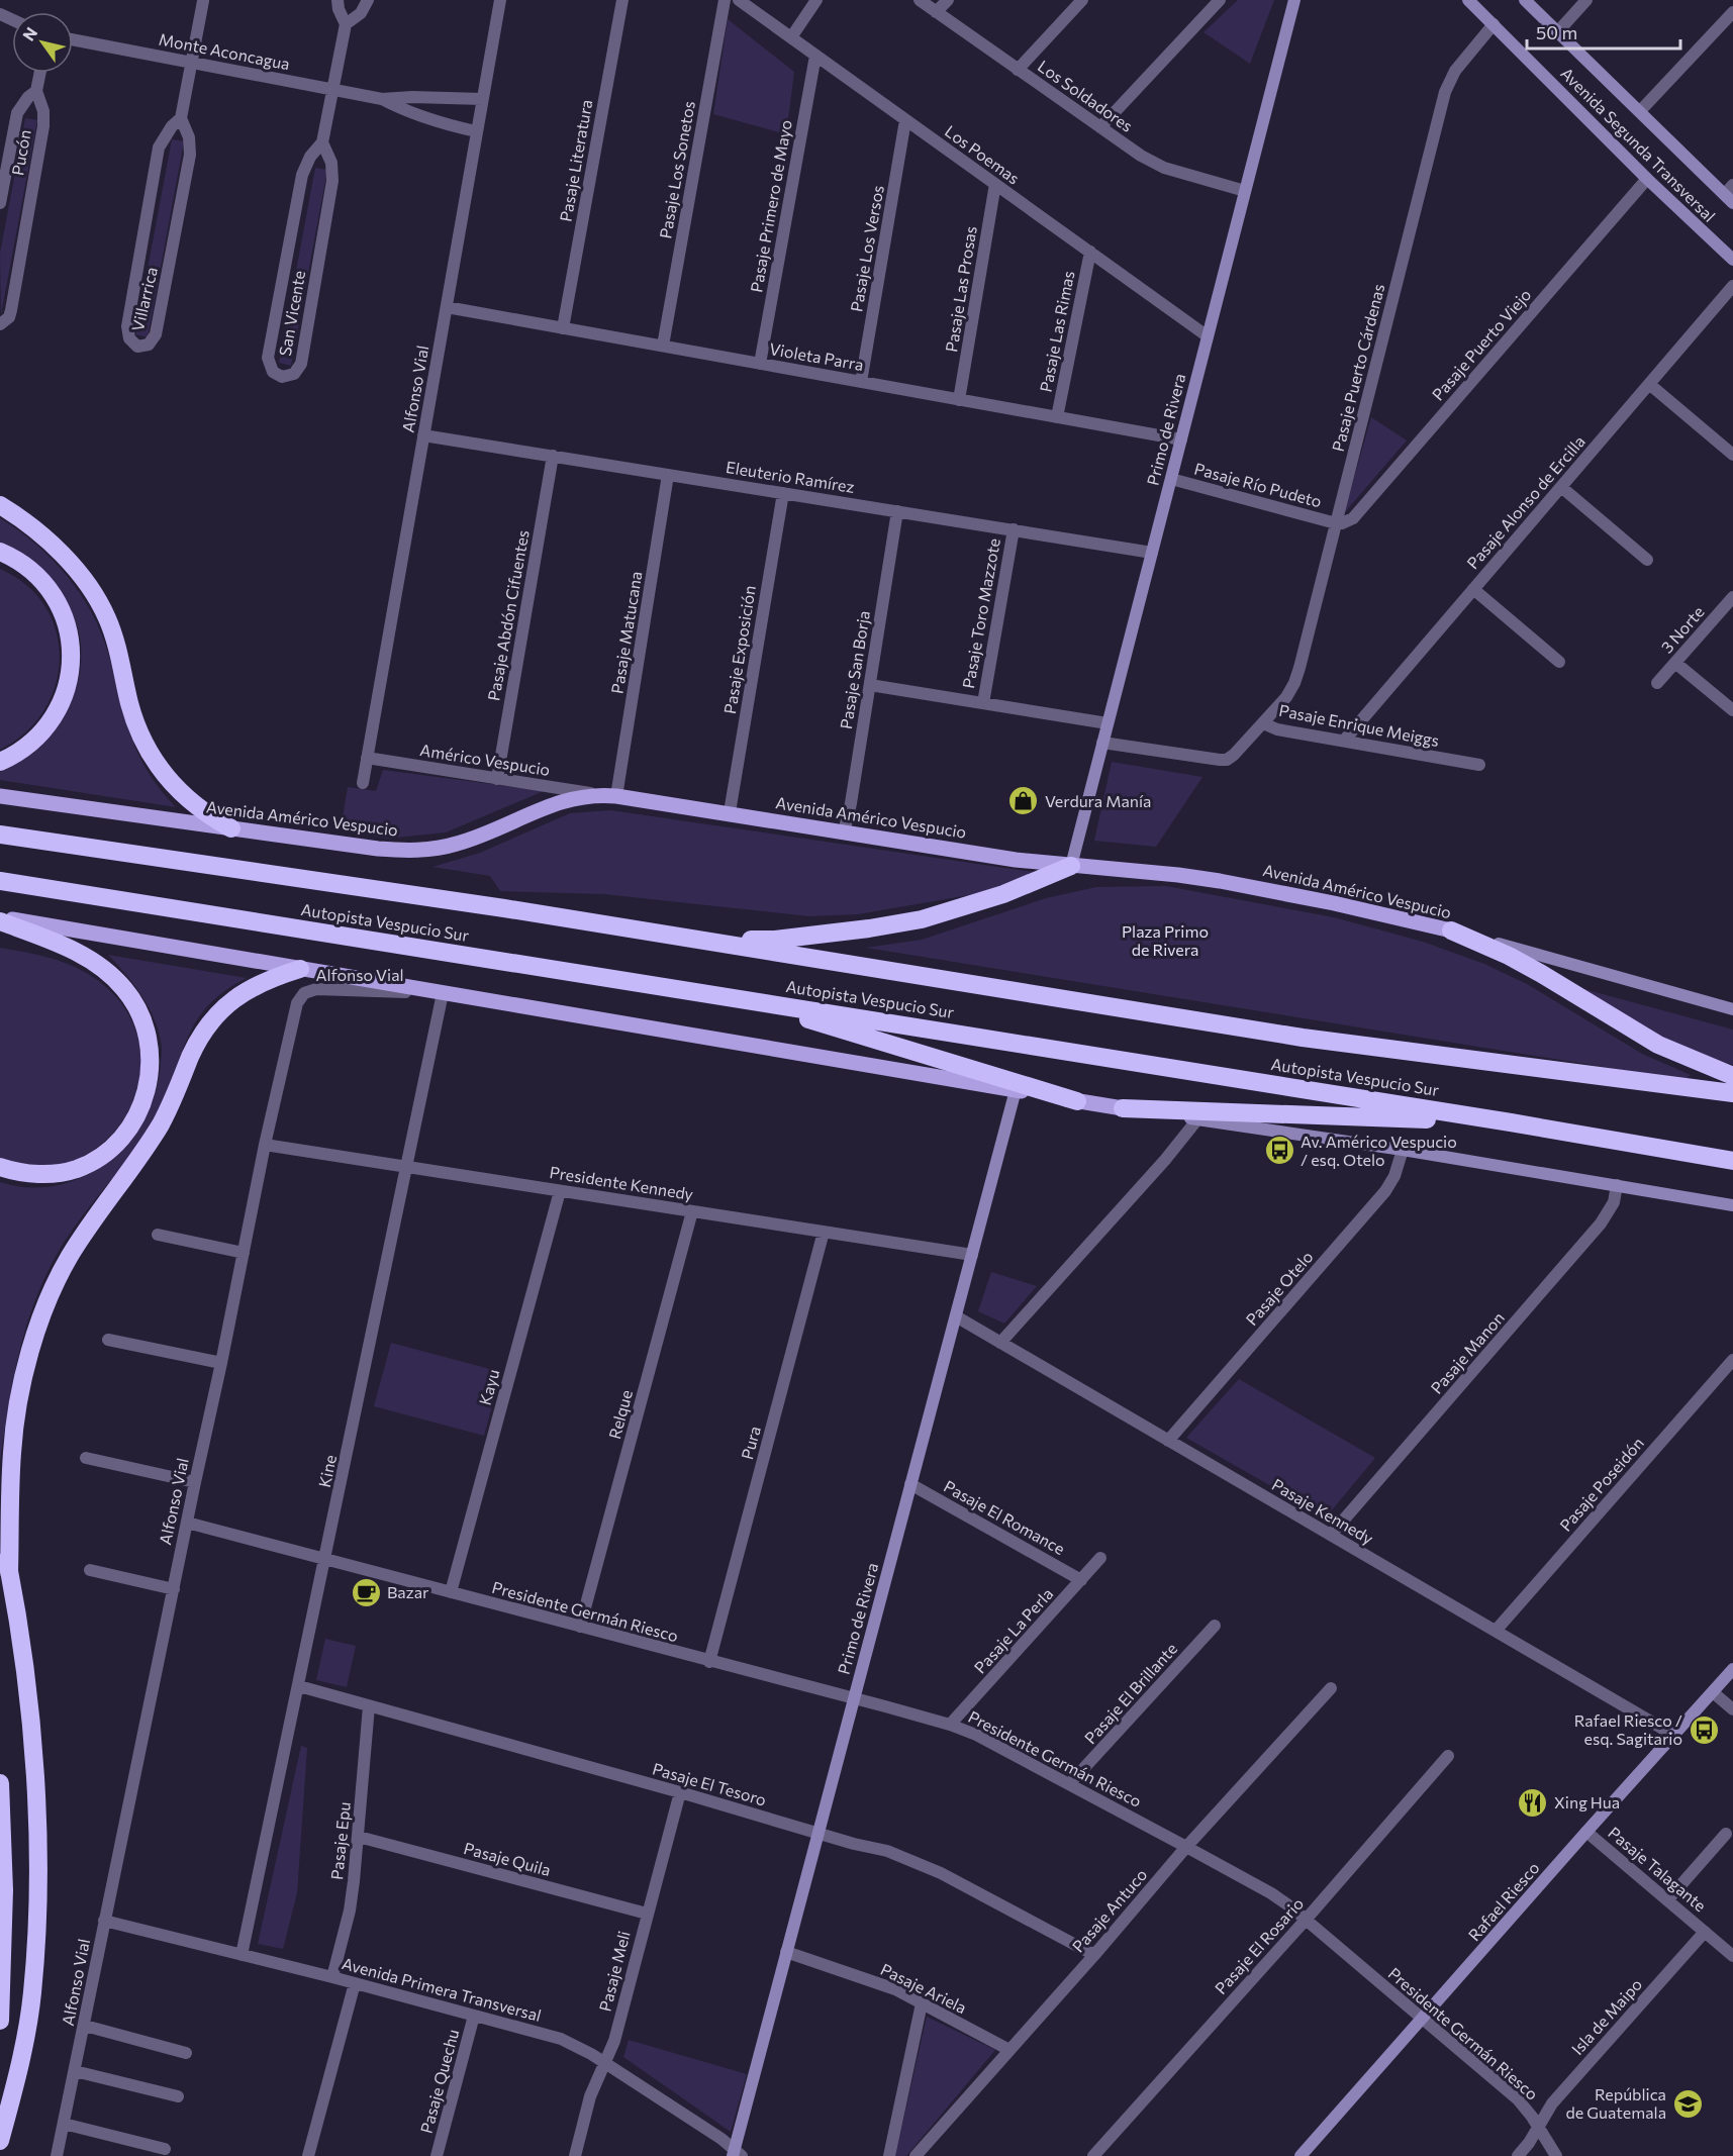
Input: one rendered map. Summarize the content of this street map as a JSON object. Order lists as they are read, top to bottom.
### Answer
{
  "streets": {
    "highway": ["Autopista Vespucio Sur"],
    "main road": [
      "Avenida Segunda Transversal",
      "Primo de Rivera",
      "Avenida Américo Vespucio",
      "Rafael Riesco"
    ],
    "street": [
      "Monte Aconcagua",
      "Los Soldadores",
      "Pucón",
      "Los Poemas",
      "Pasaje Literatura",
      "Pasaje Los Sonetos",
      "Pasaje Primero de Mayo",
      "Pasaje Los Versos",
      "Pasaje Las Prosas",
      "Villarrica",
      "San Vicente",
      "Pasaje Las Rimas",
      "Pasaje Puerto Viejo",
      "Violeta Parra",
      "Pasaje Puerto Cárdenas",
      "Alfonso Vial",
      "Eleuterio Ramírez",
      "Pasaje Río Pudeto",
      "Pasaje Alonso de Ercilla",
      "Pasaje Toro Mazzote",
      "Pasaje Abdón Cifuentes",
      "3 Norte",
      "Pasaje Matucana",
      "Pasaje Exposición",
      "Pasaje San Borja",
      "Pasaje Enrique Meiggs",
      "Américo Vespucio",
      "Presidente Kennedy",
      "Pasaje Otelo",
      "Pasaje Manon",
      "Kayu",
      "Relque",
      "Pura",
      "Kine",
      "Pasaje Poseidón",
      "Pasaje Kennedy",
      "Pasaje El Romance",
      "Presidente Germán Riesco",
      "Pasaje La Perla",
      "Pasaje El Brillante",
      "Pasaje El Tesoro",
      "Pasaje Epu",
      "Pasaje Quila",
      "Pasaje Talagante",
      "Pasaje Antuco",
      "Pasaje El Rosario",
      "Pasaje Meli",
      "Pasaje Ariela",
      "Avenida Primera Transversal",
      "Isla de Maipo",
      "Pasaje Quechu"
    ]
  },
  "crossings": [
    ["Monte Aconcagua", "Villarrica"],
    ["Monte Aconcagua", "San Vicente"],
    ["Monte Aconcagua", "Alfonso Vial"],
    ["Los Soldadores", "Primo de Rivera"],
    ["Avenida Segunda Transversal", "Pasaje Puerto Viejo"],
    ["Avenida Segunda Transversal", "Pasaje Puerto Cárdenas"],
    ["Los Poemas", "Pasaje Primero de Mayo"],
    ["Los Poemas", "Pasaje Los Versos"],
    ["Los Poemas", "Pasaje Las Prosas"],
    ["Los Poemas", "Pasaje Las Rimas"],
    ["Los Poemas", "Primo de Rivera"],
    ["Pasaje Literatura", "Violeta Parra"],
    ["Pasaje Los Sonetos", "Violeta Parra"],
    ["Pasaje Primero de Mayo", "Violeta Parra"],
    ["Pasaje Los Versos", "Violeta Parra"],
    ["Pasaje Las Prosas", "Violeta Parra"],
    ["Pasaje Las Rimas", "Violeta Parra"],
    ["Pasaje Puerto Viejo", "Pasaje Puerto Cárdenas"],
    ["Pasaje Puerto Viejo", "Pasaje Río Pudeto"],
    ["Violeta Parra", "Alfonso Vial"],
    ["Violeta Parra", "Primo de Rivera"],
    ["Pasaje Puerto Cárdenas", "Pasaje Río Pudeto"],
    ["Pasaje Puerto Cárdenas", "Pasaje Enrique Meiggs"],
    ["Alfonso Vial", "Eleuterio Ramírez"],
    ["Alfonso Vial", "Américo Vespucio"],
    ["Alfonso Vial", "Presidente Kennedy"],
    ["Alfonso Vial", "Kine"],
    ["Alfonso Vial", "Presidente Germán Riesco"],
    ["Alfonso Vial", "Avenida Primera Transversal"],
    ["Primo de Rivera", "Eleuterio Ramírez"],
    ["Primo de Rivera", "Pasaje Río Pudeto"],
    ["Primo de Rivera", "Pasaje Enrique Meiggs"],
    ["Primo de Rivera", "Avenida Américo Vespucio"],
    ["Primo de Rivera", "Presidente Kennedy"],
    ["Primo de Rivera", "Pasaje Kennedy"],
    ["Primo de Rivera", "Pasaje El Romance"],
    ["Primo de Rivera", "Presidente Germán Riesco"],
    ["Primo de Rivera", "Pasaje El Tesoro"],
    ["Primo de Rivera", "Pasaje Ariela"],
    ["Primo de Rivera", "Avenida Primera Transversal"],
    ["Eleuterio Ramírez", "Pasaje Toro Mazzote"],
    ["Eleuterio Ramírez", "Pasaje Abdón Cifuentes"],
    ["Eleuterio Ramírez", "Pasaje Matucana"],
    ["Eleuterio Ramírez", "Pasaje Exposición"],
    ["Eleuterio Ramírez", "Pasaje San Borja"],
    ["Pasaje Alonso de Ercilla", "Pasaje Enrique Meiggs"],
    ["Pasaje Abdón Cifuentes", "Américo Vespucio"],
    ["Pasaje Matucana", "Avenida Américo Vespucio"],
    ["Pasaje Exposición", "Avenida Américo Vespucio"],
    ["Pasaje San Borja", "Avenida Américo Vespucio"],
    ["Américo Vespucio", "Avenida Américo Vespucio"],
    ["Presidente Kennedy", "Kayu"],
    ["Presidente Kennedy", "Relque"],
    ["Presidente Kennedy", "Pura"],
    ["Presidente Kennedy", "Kine"],
    ["Pasaje Otelo", "Pasaje Kennedy"],
    ["Pasaje Manon", "Pasaje Kennedy"],
    ["Kayu", "Presidente Germán Riesco"],
    ["Relque", "Presidente Germán Riesco"],
    ["Pura", "Presidente Germán Riesco"],
    ["Kine", "Presidente Germán Riesco"],
    ["Kine", "Pasaje El Tesoro"],
    ["Kine", "Avenida Primera Transversal"],
    ["Pasaje Poseidón", "Pasaje Kennedy"],
    ["Pasaje Kennedy", "Rafael Riesco"],
    ["Pasaje El Romance", "Pasaje La Perla"],
    ["Presidente Germán Riesco", "Pasaje La Perla"],
    ["Presidente Germán Riesco", "Pasaje El Brillante"],
    ["Presidente Germán Riesco", "Rafael Riesco"],
    ["Presidente Germán Riesco", "Pasaje Antuco"],
    ["Presidente Germán Riesco", "Pasaje El Rosario"],
    ["Presidente Germán Riesco", "Isla de Maipo"],
    ["Pasaje El Tesoro", "Pasaje Epu"],
    ["Pasaje El Tesoro", "Pasaje Antuco"],
    ["Pasaje El Tesoro", "Pasaje Meli"],
    ["Pasaje Epu", "Pasaje Quila"],
    ["Pasaje Epu", "Avenida Primera Transversal"],
    ["Pasaje Quila", "Pasaje Meli"],
    ["Pasaje Talagante", "Rafael Riesco"],
    ["Pasaje Talagante", "Isla de Maipo"],
    ["Pasaje Antuco", "Pasaje Ariela"],
    ["Pasaje Meli", "Avenida Primera Transversal"],
    ["Avenida Primera Transversal", "Pasaje Quechu"]
  ],
  "parks": ["Plaza Primo de Rivera"],
  "places": {
    "shop": ["Verdura Manía"],
    "bus stop": ["Av. Américo Vespucio / esq. Otelo", "Rafael Riesco / esq. Sagitario"],
    "cafe": ["Bazar"],
    "restaurant": ["Xing Hua"],
    "school or university": ["República de Guatemala"]
  },
  "scale_bar": "50 m",
  "north": "top left"
}
